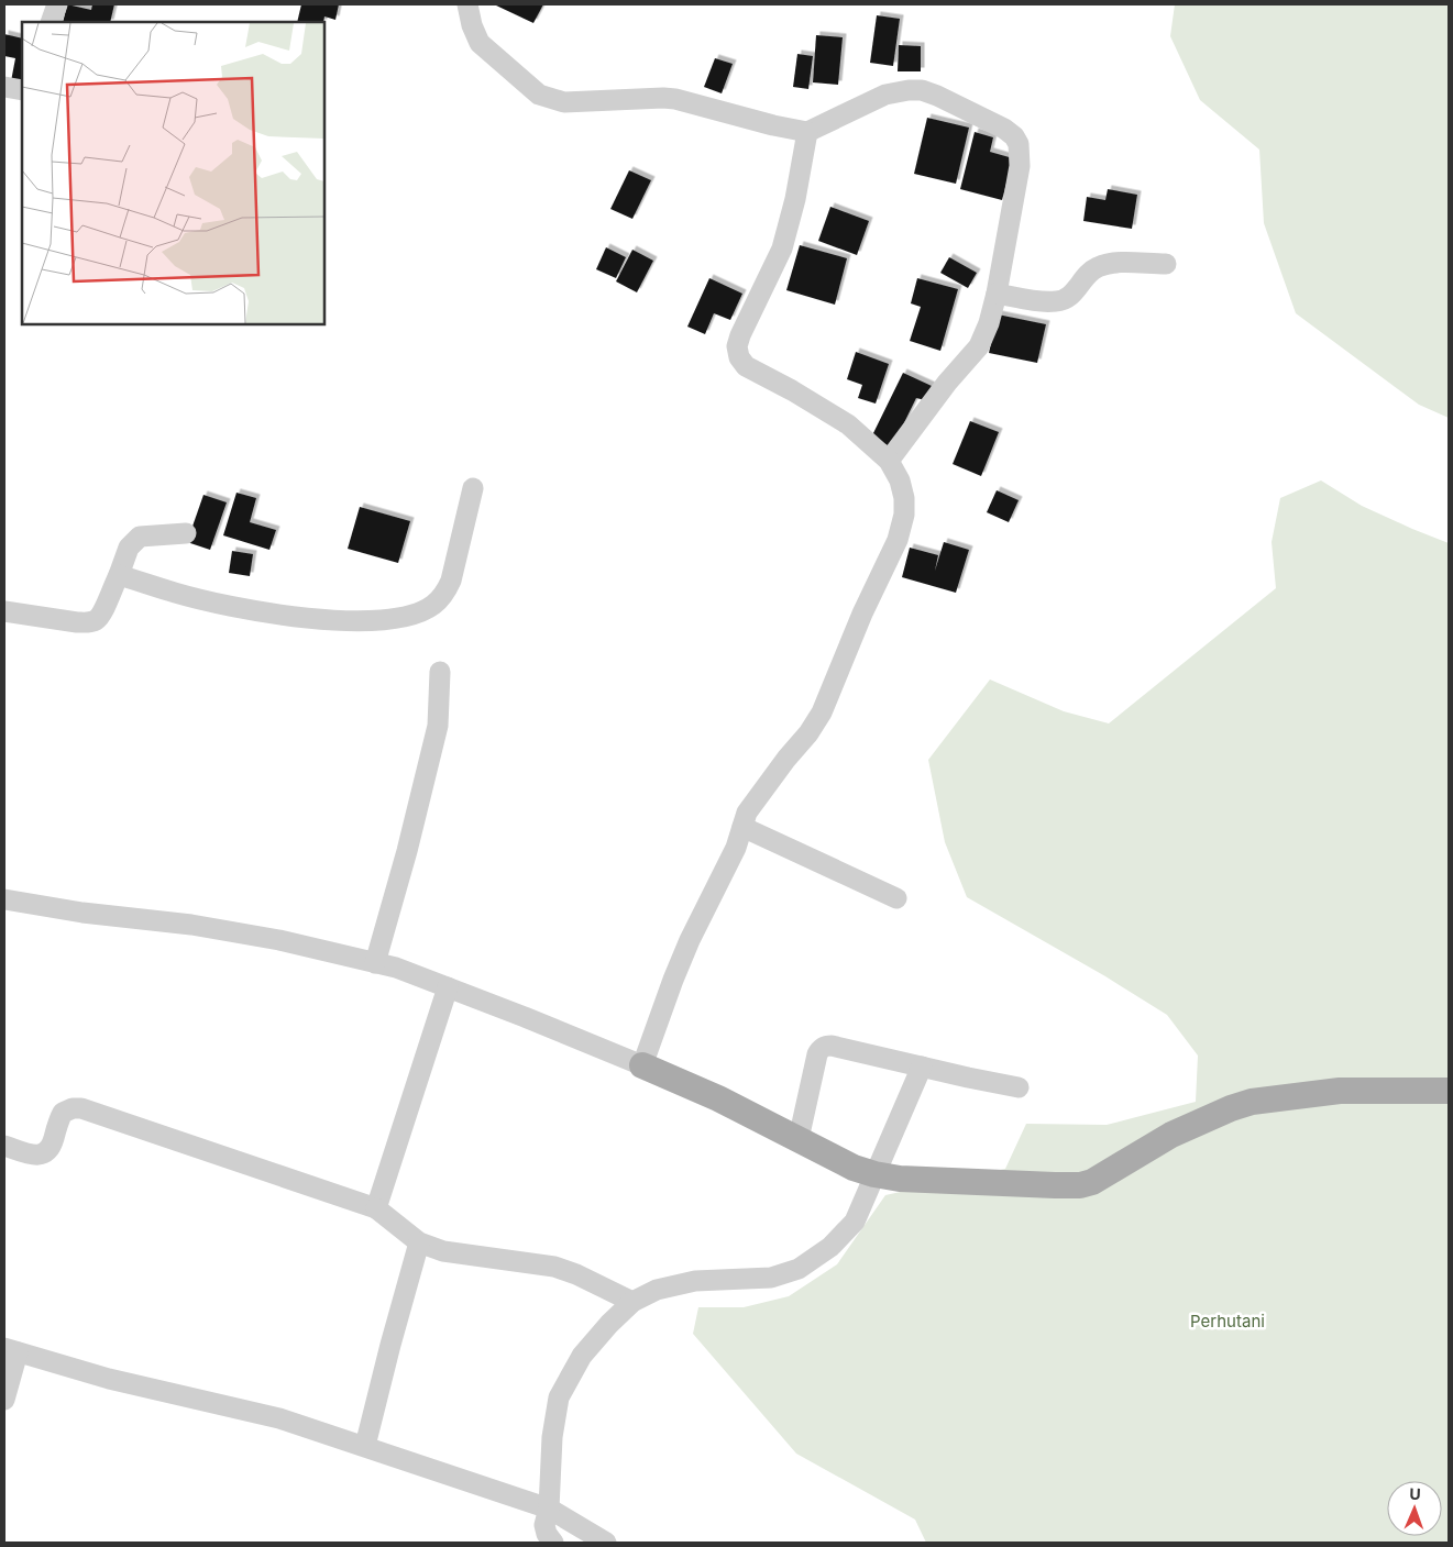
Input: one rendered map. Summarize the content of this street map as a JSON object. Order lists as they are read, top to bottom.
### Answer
{
  "parks": ["Perhutani"],
  "north": "top"
}
